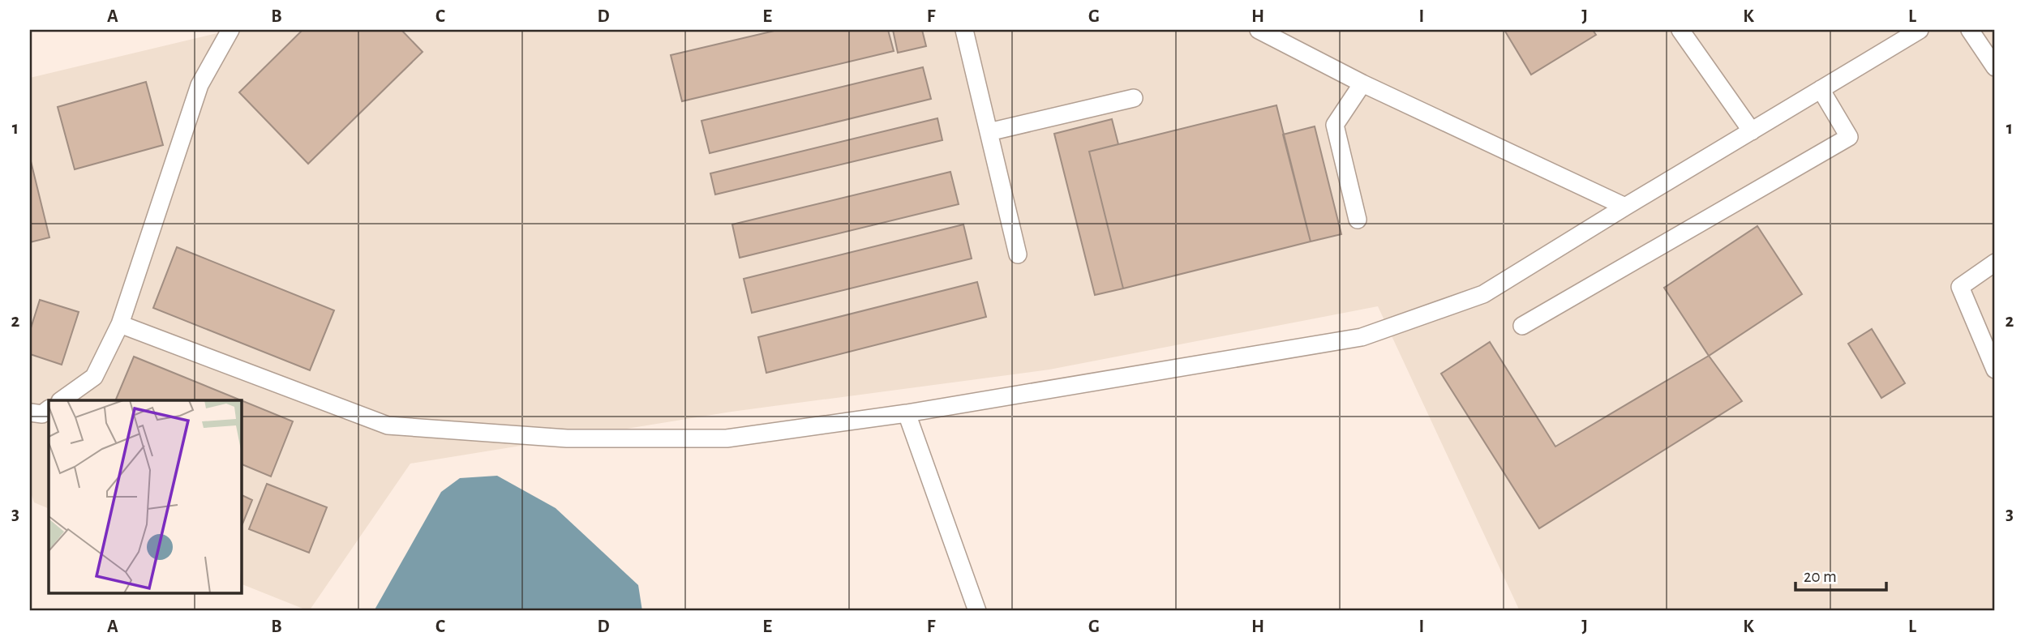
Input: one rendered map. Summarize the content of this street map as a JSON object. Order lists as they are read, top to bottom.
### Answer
{
  "scale_bar": "20 m",
  "grid": {
    "columns": [
      "A",
      "B",
      "C",
      "D",
      "E",
      "F",
      "G",
      "H",
      "I",
      "J",
      "K",
      "L"
    ],
    "rows": ["1", "2", "3"]
  }
}
